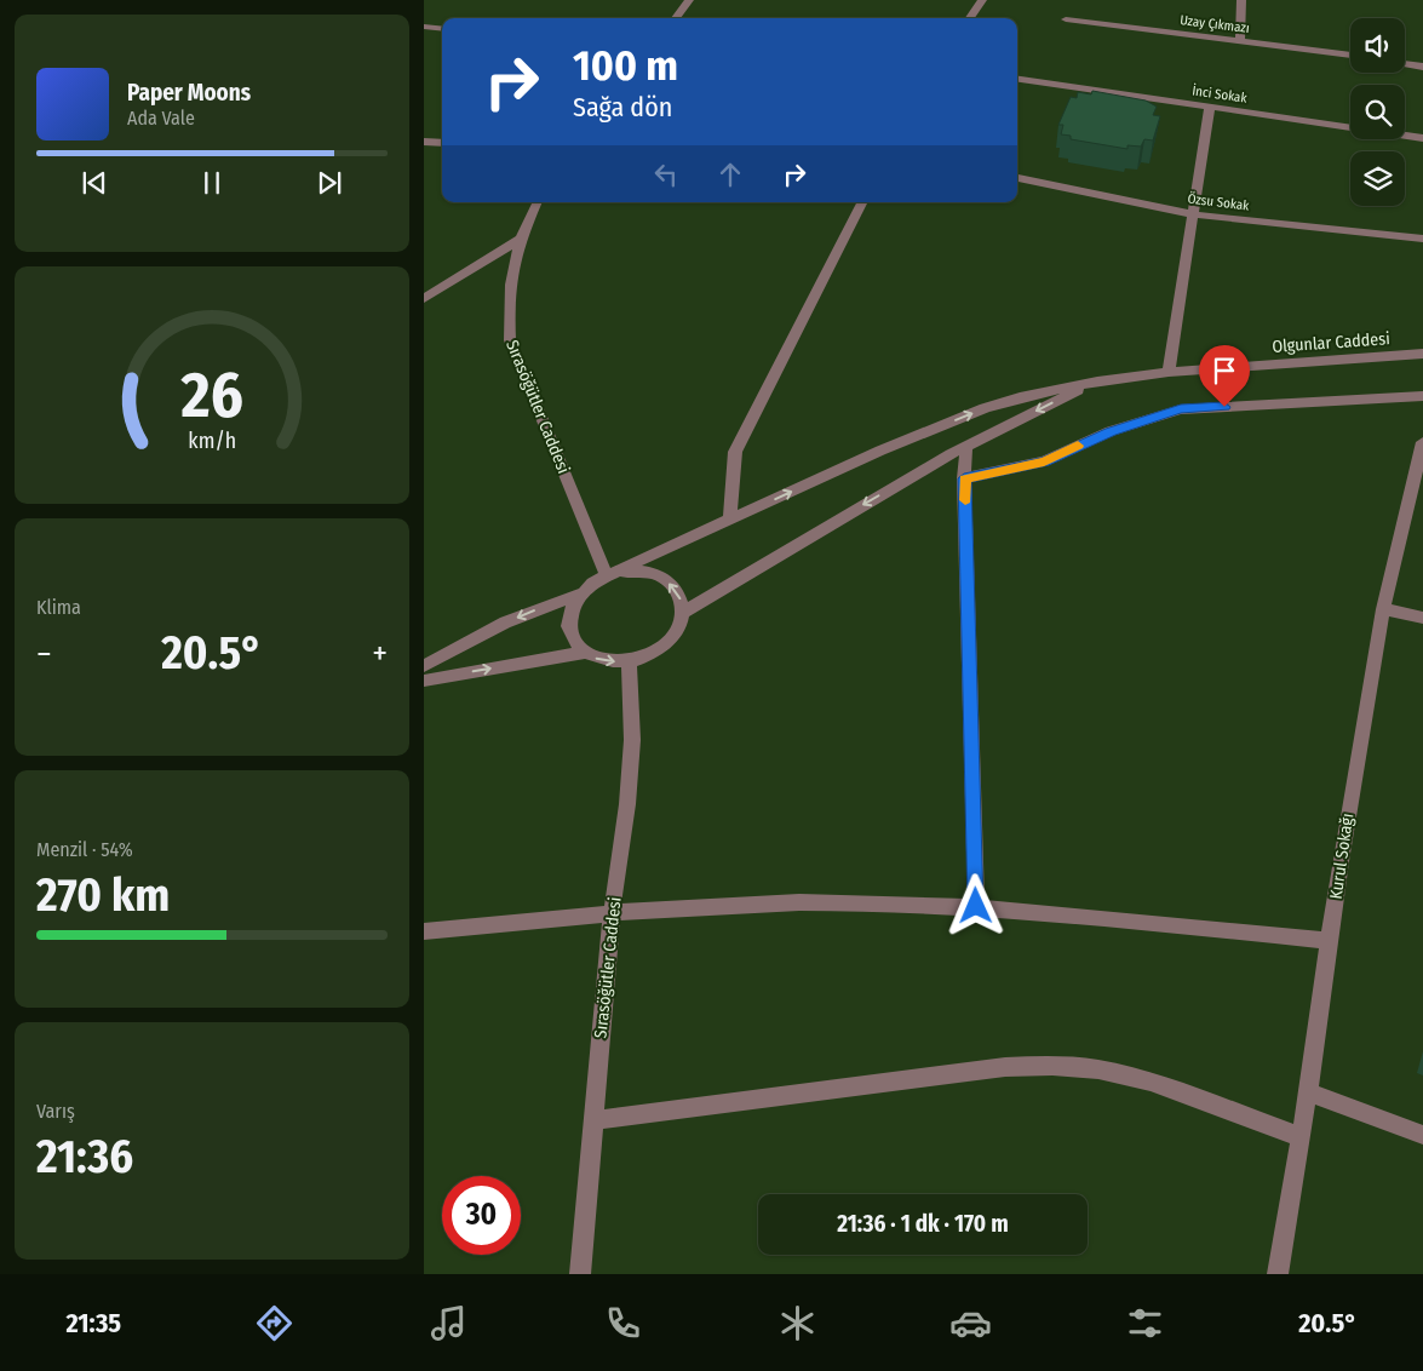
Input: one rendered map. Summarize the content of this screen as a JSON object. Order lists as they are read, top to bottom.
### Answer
{
  "streets": {
    "street": [
      "Uzay Çıkmazı",
      "İnci Sokak",
      "Özsu Sokak",
      "Olgunlar Caddesi",
      "Sırasöğütler Caddesi",
      "Kurul Sokağı"
    ]
  },
  "page": {
    "turn": ["100 m", "Sağa dön"],
    "song": ["Paper Moons", "Ada Vale"],
    "tile": [
      "Klima",
      ["Menzil · 54%", "270 km"],
      ["Varış", "21:36"]
    ],
    "heat": ["−", "20.5°", "+"],
    "limit": "30",
    "trip": "21:36 · 1 dk · 170 m",
    "tabs": ["21:35", "20.5°"],
    "gauge": ["26", "km/h"]
  }
}
